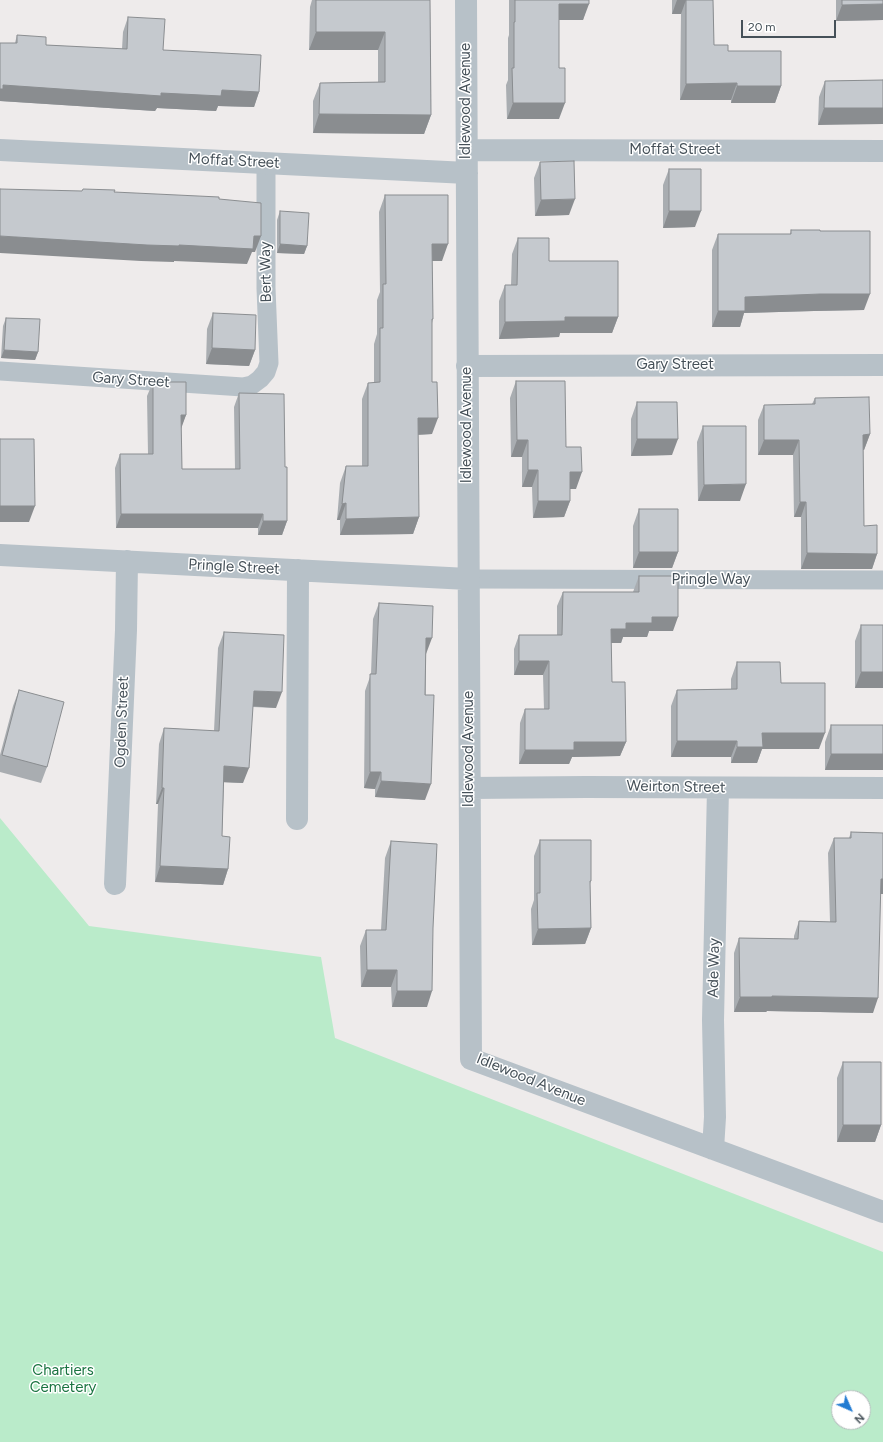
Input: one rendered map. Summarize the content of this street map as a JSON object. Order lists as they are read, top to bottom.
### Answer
{
  "streets": {
    "street": [
      "Idlewood Avenue",
      "Moffat Street",
      "Gary Street",
      "Pringle Street",
      "Ogden Street",
      "Weirton Street",
      "Ade Way"
    ],
    "lane": ["Bert Way", "Pringle Way"]
  },
  "crossings": [
    ["Idlewood Avenue", "Moffat Street"],
    ["Idlewood Avenue", "Gary Street"],
    ["Idlewood Avenue", "Pringle Street"],
    ["Idlewood Avenue", "Pringle Way"],
    ["Idlewood Avenue", "Weirton Street"],
    ["Idlewood Avenue", "Ade Way"],
    ["Moffat Street", "Bert Way"],
    ["Bert Way", "Gary Street"],
    ["Pringle Street", "Pringle Way"],
    ["Pringle Street", "Ogden Street"],
    ["Weirton Street", "Ade Way"]
  ],
  "parks": ["Chartiers Cemetery"],
  "scale_bar": "20 m",
  "north": "bottom right"
}
